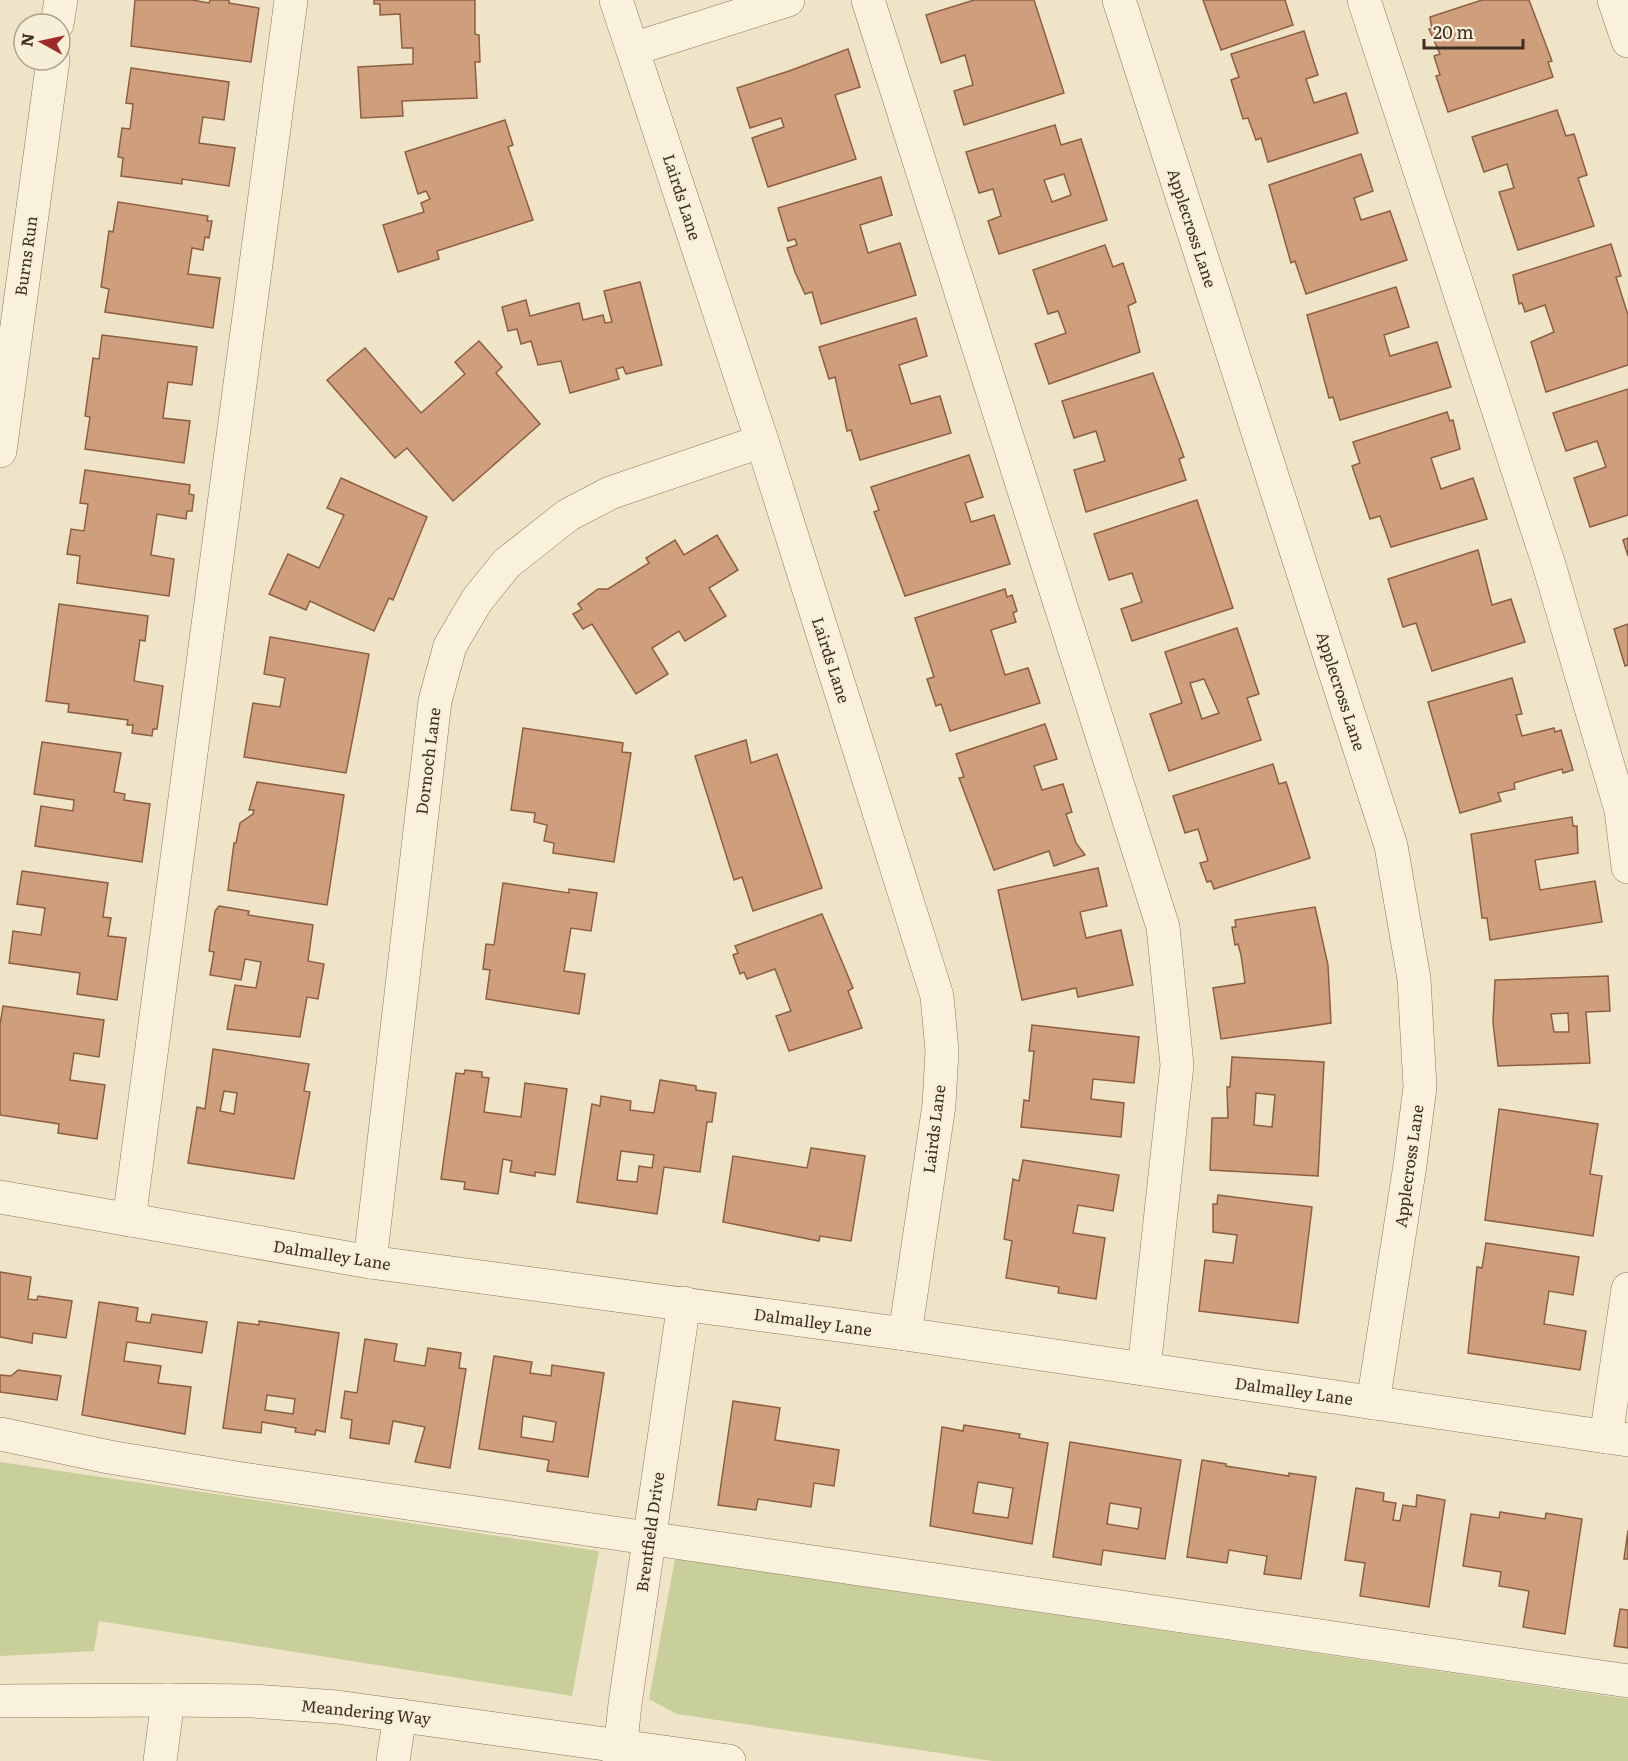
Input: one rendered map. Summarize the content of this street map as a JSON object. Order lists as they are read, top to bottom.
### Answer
{
  "streets": {
    "street": [
      "Lairds Lane",
      "Applecross Lane",
      "Burns Run",
      "Dornoch Lane",
      "Dalmalley Lane",
      "Brentfield Drive",
      "Meandering Way"
    ]
  },
  "crossings": [
    ["Lairds Lane", "Dornoch Lane"],
    ["Lairds Lane", "Dalmalley Lane"],
    ["Applecross Lane", "Dalmalley Lane"],
    ["Dornoch Lane", "Dalmalley Lane"],
    ["Dalmalley Lane", "Brentfield Drive"],
    ["Brentfield Drive", "Meandering Way"]
  ],
  "scale_bar": "20 m",
  "north": "left"
}
